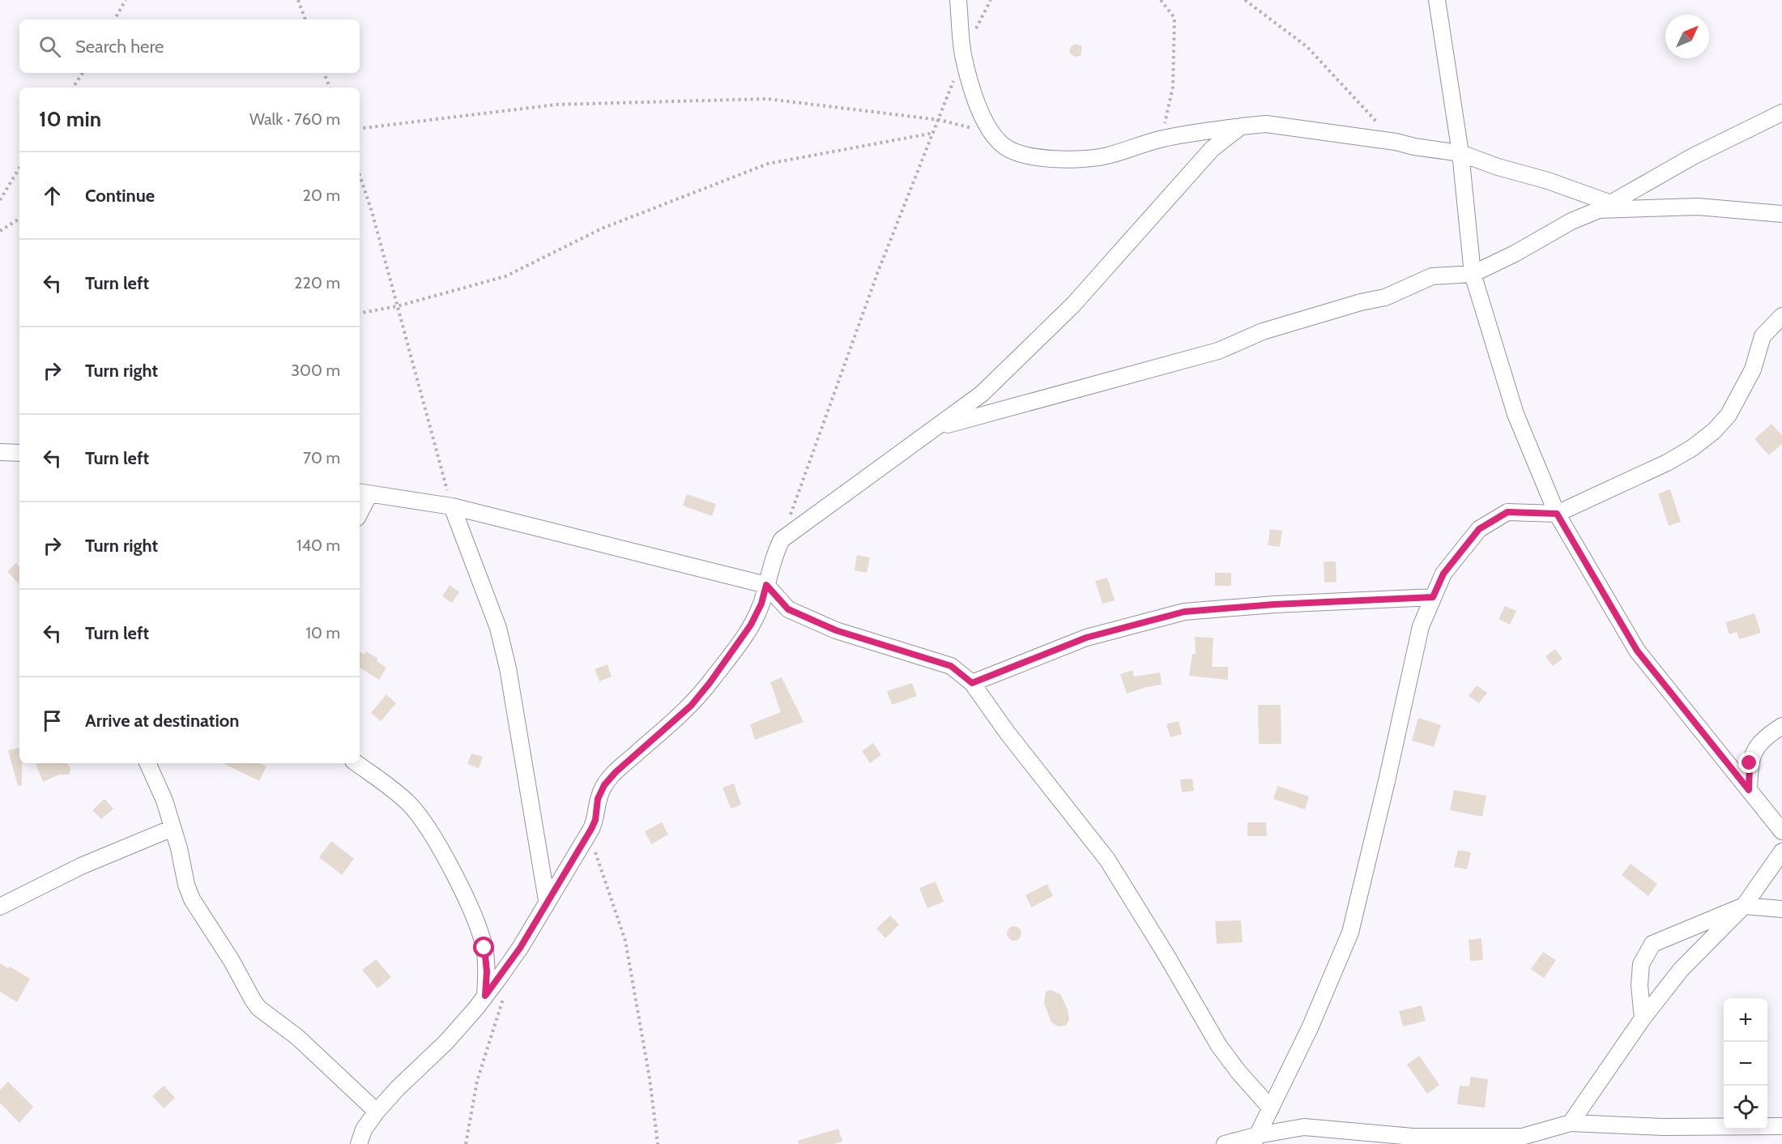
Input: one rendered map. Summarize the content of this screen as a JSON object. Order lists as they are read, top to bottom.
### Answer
{
  "north": "top right",
  "page": {
    "search": "Search here",
    "heading": ["10 min", "Walk · 760 m"],
    "list": [
      ["Continue", "20 m"],
      ["Turn left", "220 m"],
      ["Turn right", "300 m"],
      ["Turn left", "70 m"],
      ["Turn right", "140 m"],
      ["Turn left", "10 m"],
      "Arrive at destination"
    ],
    "map_buttons": ["+", "−"]
  }
}
